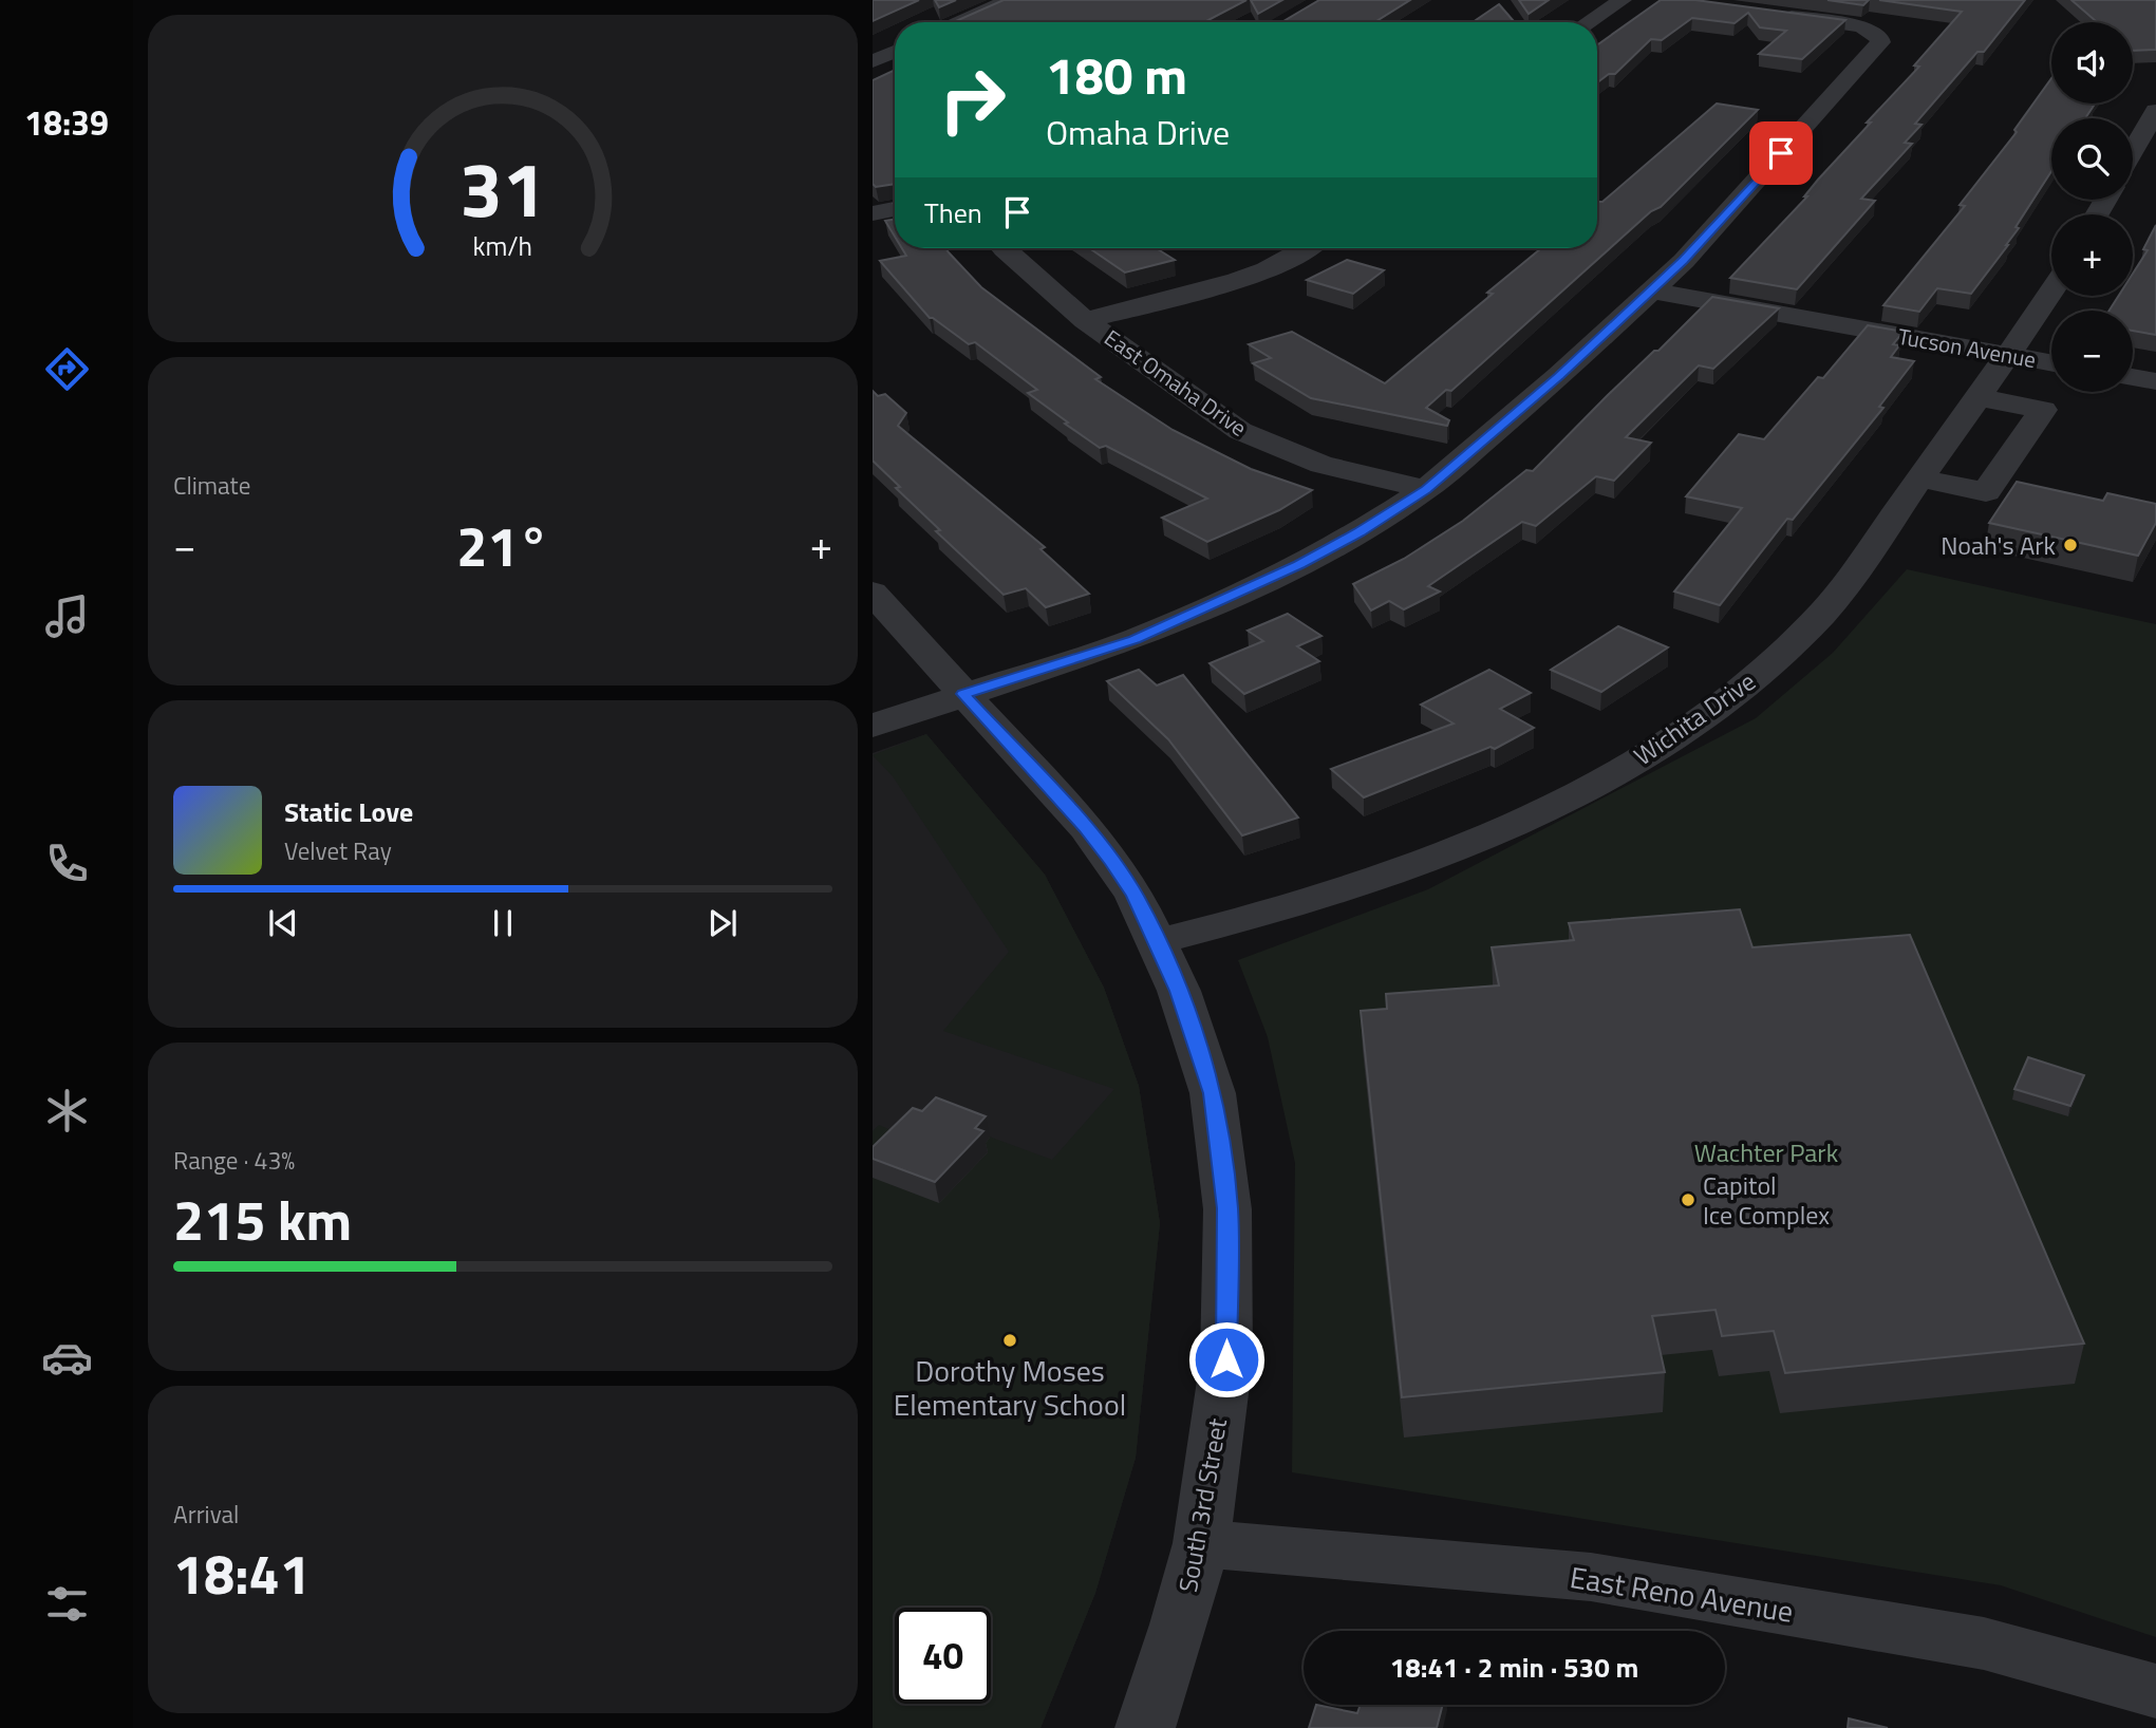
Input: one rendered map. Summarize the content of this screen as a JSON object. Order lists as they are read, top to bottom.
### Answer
{
  "streets": {
    "street": [
      "Tucson Avenue",
      "East Omaha Drive",
      "Wichita Drive",
      "South 3rd Street",
      "East Reno Avenue"
    ]
  },
  "crossings": [
    ["Tucson Avenue", "Wichita Drive"],
    ["Wichita Drive", "South 3rd Street"],
    ["South 3rd Street", "East Reno Avenue"]
  ],
  "parks": ["Wachter Park"],
  "places": ["Noah's Ark", "Capitol Ice Complex", "Dorothy Moses Elementary School"],
  "page": {
    "tabs": "18:39",
    "map_buttons": ["+", "−"],
    "turn": ["180 m", "Omaha Drive"],
    "then": "Then",
    "tile": [
      "Climate",
      ["Range · 43%", "215 km"],
      ["Arrival", "18:41"]
    ],
    "heat": ["−", "21°", "+"],
    "song": ["Static Love", "Velvet Ray"],
    "limit": "40",
    "trip": "18:41 · 2 min · 530 m",
    "gauge": ["31", "km/h"]
  }
}
